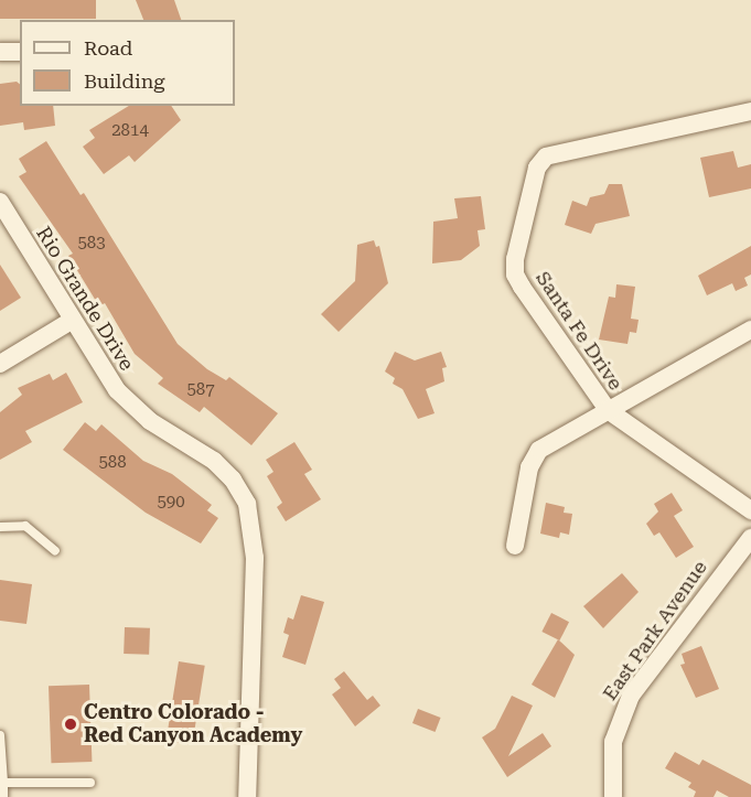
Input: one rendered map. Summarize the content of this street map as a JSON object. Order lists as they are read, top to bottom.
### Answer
{
  "streets": {
    "street": ["Rio Grande Drive", "Santa Fe Drive", "East Park Avenue"]
  },
  "places": ["Centro Colorado - Red Canyon Academy"],
  "house_numbers": [
    "2814",
    "583",
    "587",
    "588",
    "590"
  ],
  "legend": ["Road", "Building"]
}
